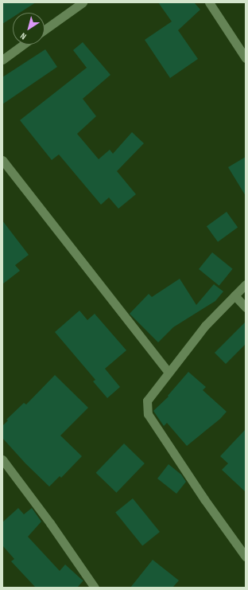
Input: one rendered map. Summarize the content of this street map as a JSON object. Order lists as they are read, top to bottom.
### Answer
{
  "north": "bottom left"
}
